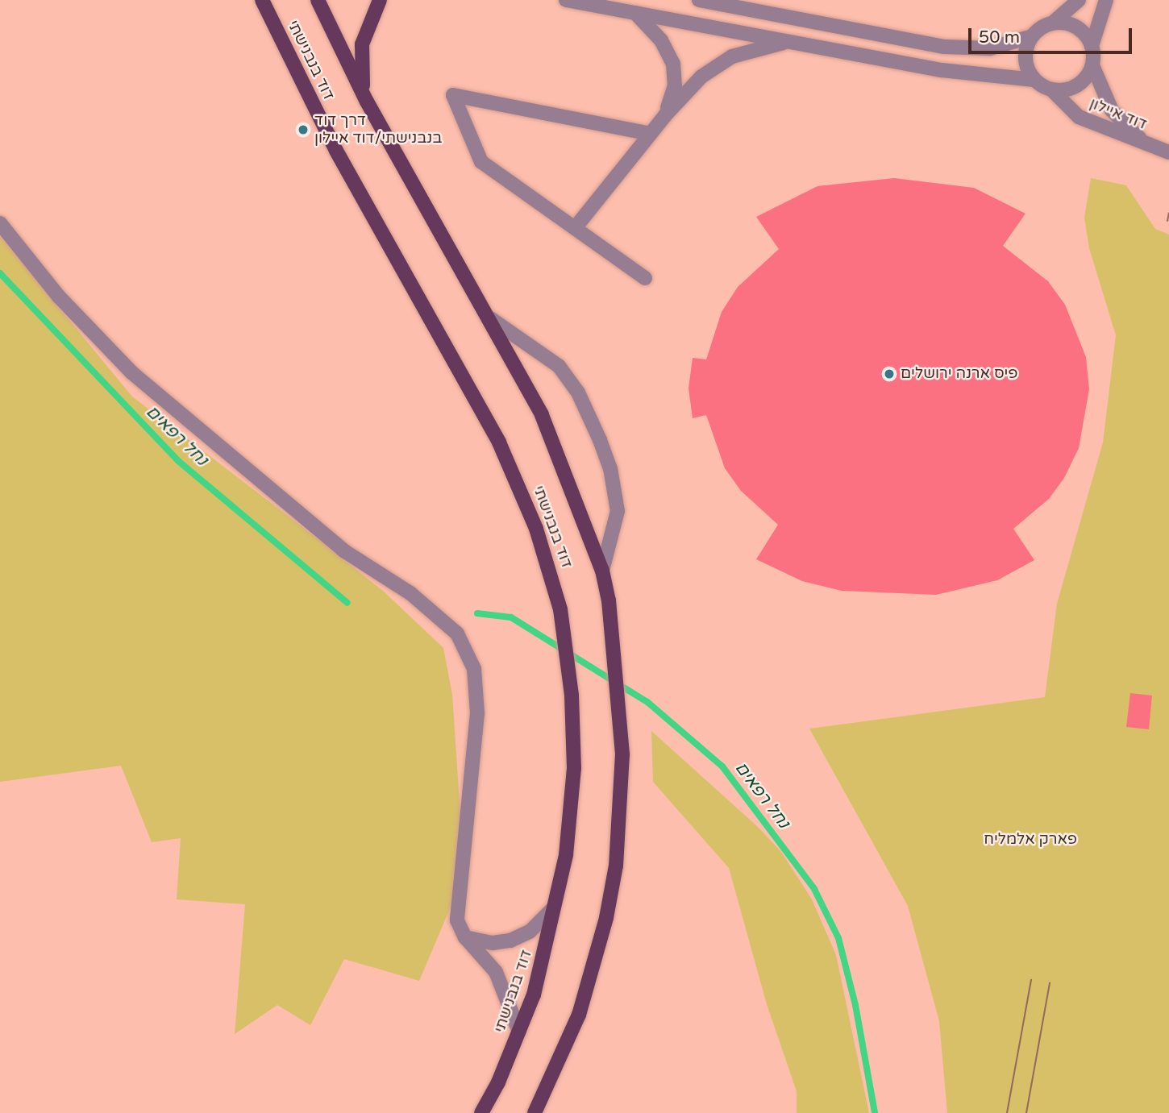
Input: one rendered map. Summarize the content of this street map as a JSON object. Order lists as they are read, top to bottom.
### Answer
{
  "streets": {
    "main road": ["דוד בנבנישתי"],
    "street": ["דוד איילון"]
  },
  "water": ["נחל רפאים"],
  "parks": ["פארק אלמליח"],
  "places": ["דרך דוד בנבנישתי/דוד איילון", "פיס ארנה ירושלים"],
  "scale_bar": "50 m"
}
